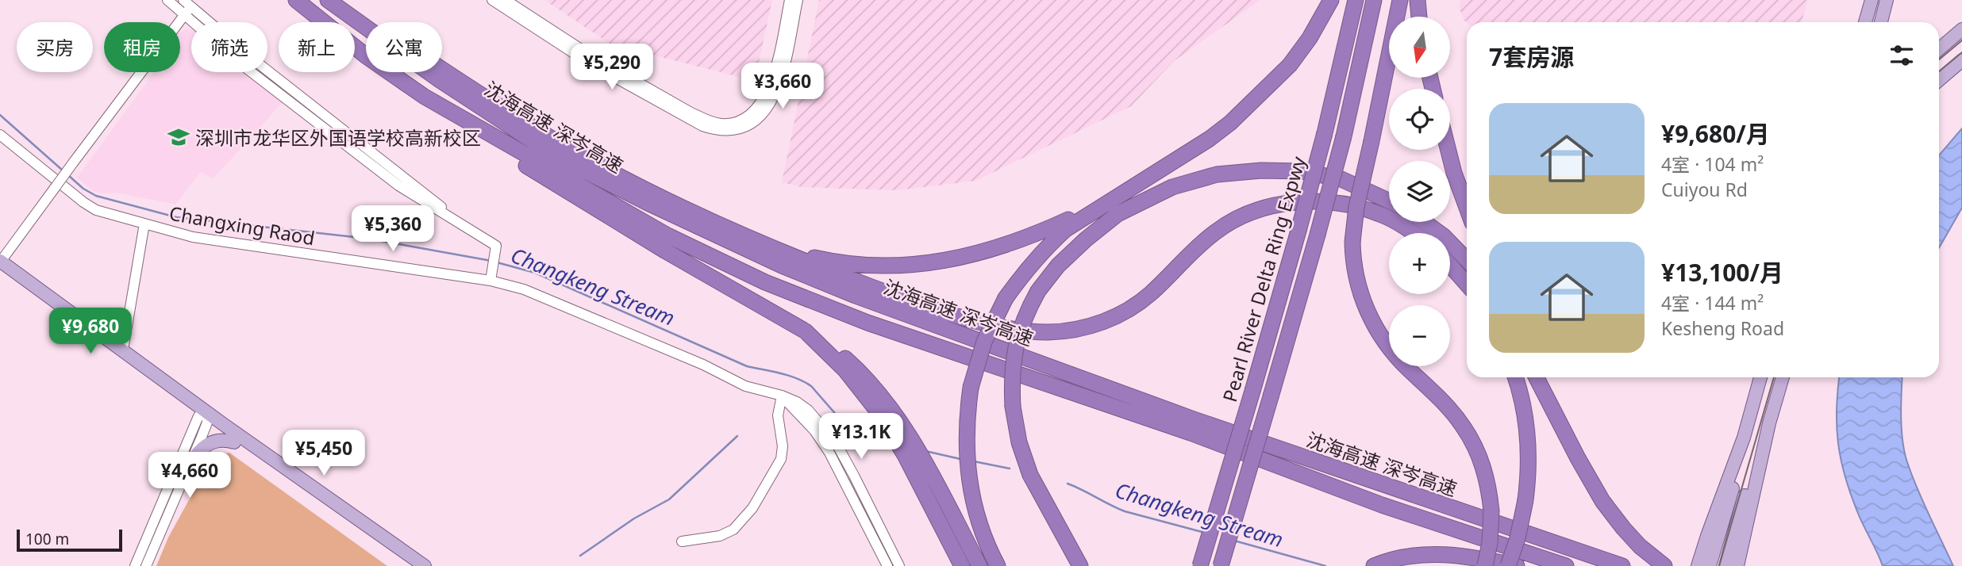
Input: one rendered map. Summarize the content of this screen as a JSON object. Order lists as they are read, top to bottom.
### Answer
{
  "streets": {
    "highway": ["沈海高速 深岑高速", "Pearl River Delta Ring Expwy"],
    "street": ["Changxing Raod"]
  },
  "water": ["Changkeng Stream"],
  "places": {
    "school or university": ["深圳市龙华区外国语学校高新校区"]
  },
  "scale_bar": "100 m",
  "north": "bottom",
  "page": {
    "map_buttons": ["+", "−"],
    "chip": [
      "买房",
      "租房",
      "筛选",
      "新上",
      "公寓"
    ],
    "heading": "7套房源",
    "price": [
      "¥5,290",
      "¥3,660",
      "¥5,360",
      "¥9,680",
      "¥13.1K",
      "¥5,450",
      "¥4,660"
    ],
    "list": [
      {
        "name": "¥9,680/月",
        "note": "4室 · 104 m² · Cuiyou Rd"
      },
      {
        "name": "¥13,100/月",
        "note": "4室 · 144 m² · Kesheng Road"
      }
    ],
    "scale": "100 m"
  }
}
